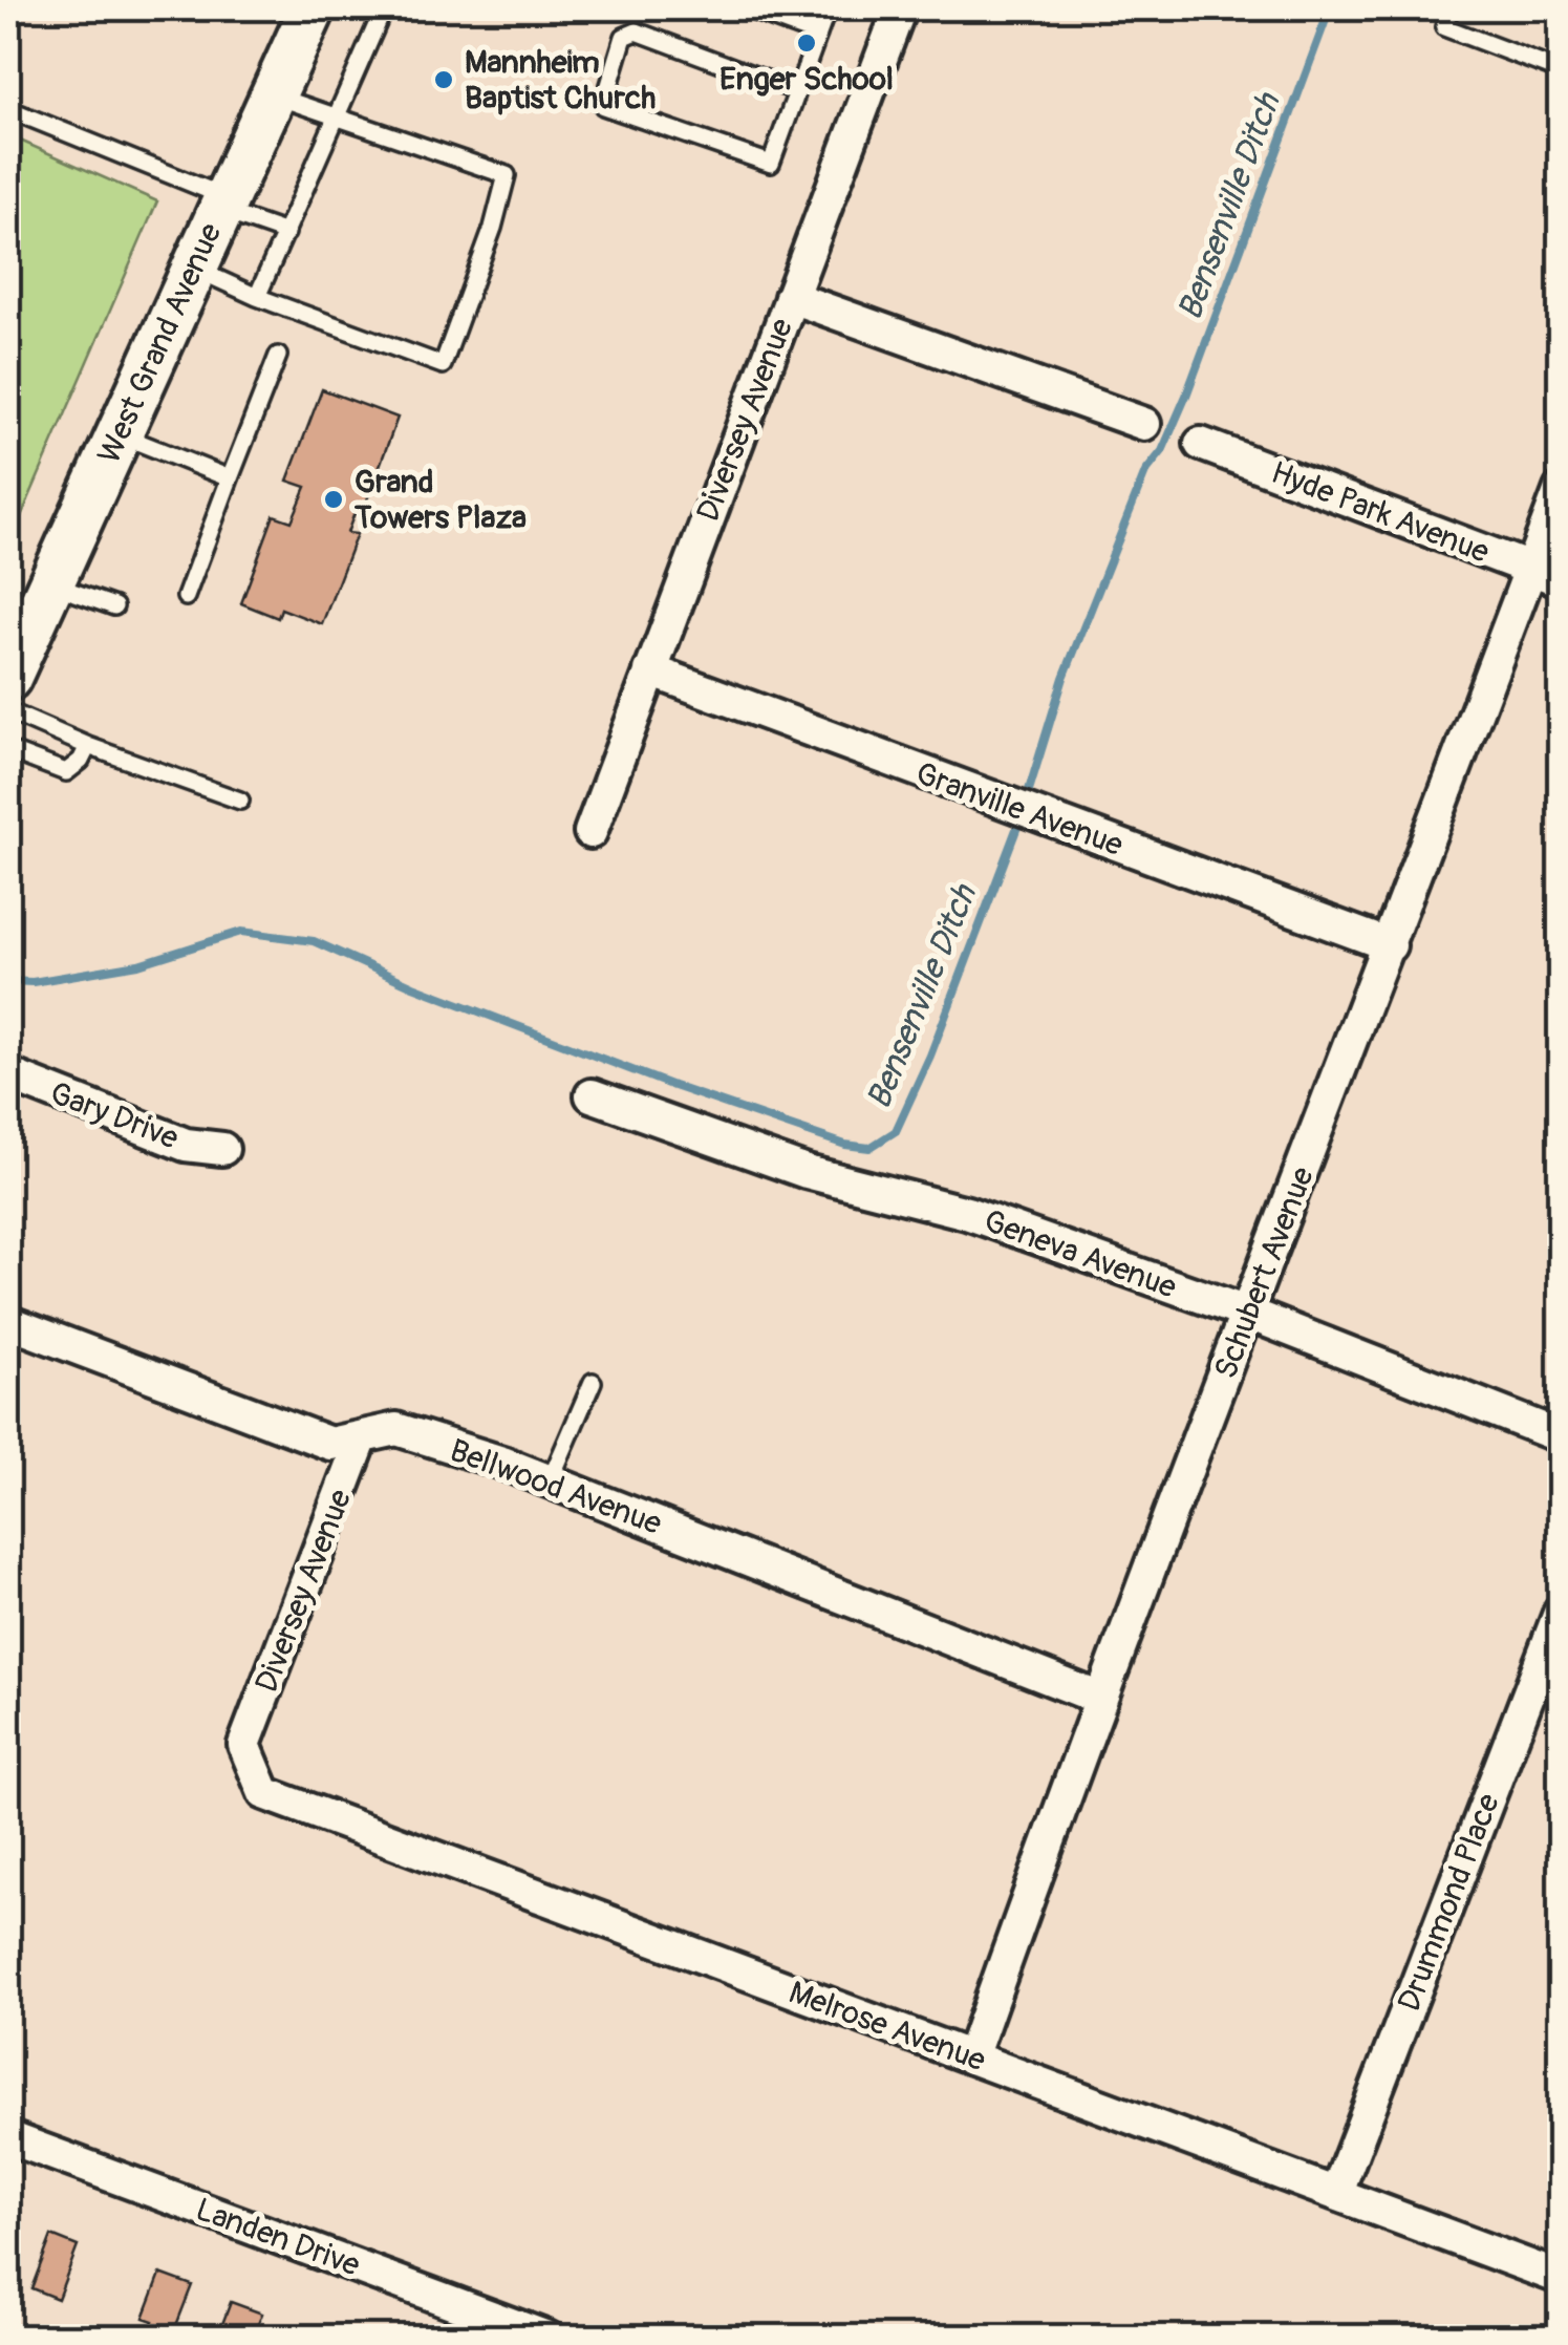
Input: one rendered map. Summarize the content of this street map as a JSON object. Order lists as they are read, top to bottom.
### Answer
{
  "streets": {
    "main road": ["West Grand Avenue"],
    "street": [
      "Diversey Avenue",
      "Hyde Park Avenue",
      "Granville Avenue",
      "Gary Drive",
      "Geneva Avenue",
      "Schubert Avenue",
      "Bellwood Avenue",
      "Drummond Place",
      "Melrose Avenue",
      "Landen Drive"
    ]
  },
  "crossings": [
    ["Diversey Avenue", "Granville Avenue"],
    ["Diversey Avenue", "Bellwood Avenue"],
    ["Diversey Avenue", "Melrose Avenue"],
    ["Hyde Park Avenue", "Schubert Avenue"],
    ["Granville Avenue", "Schubert Avenue"],
    ["Geneva Avenue", "Schubert Avenue"],
    ["Schubert Avenue", "Bellwood Avenue"],
    ["Schubert Avenue", "Melrose Avenue"],
    ["Drummond Place", "Melrose Avenue"]
  ],
  "water": ["Bensenville Ditch"],
  "places": ["Enger School", "Mannheim Baptist Church", "Grand Towers Plaza"]
}
